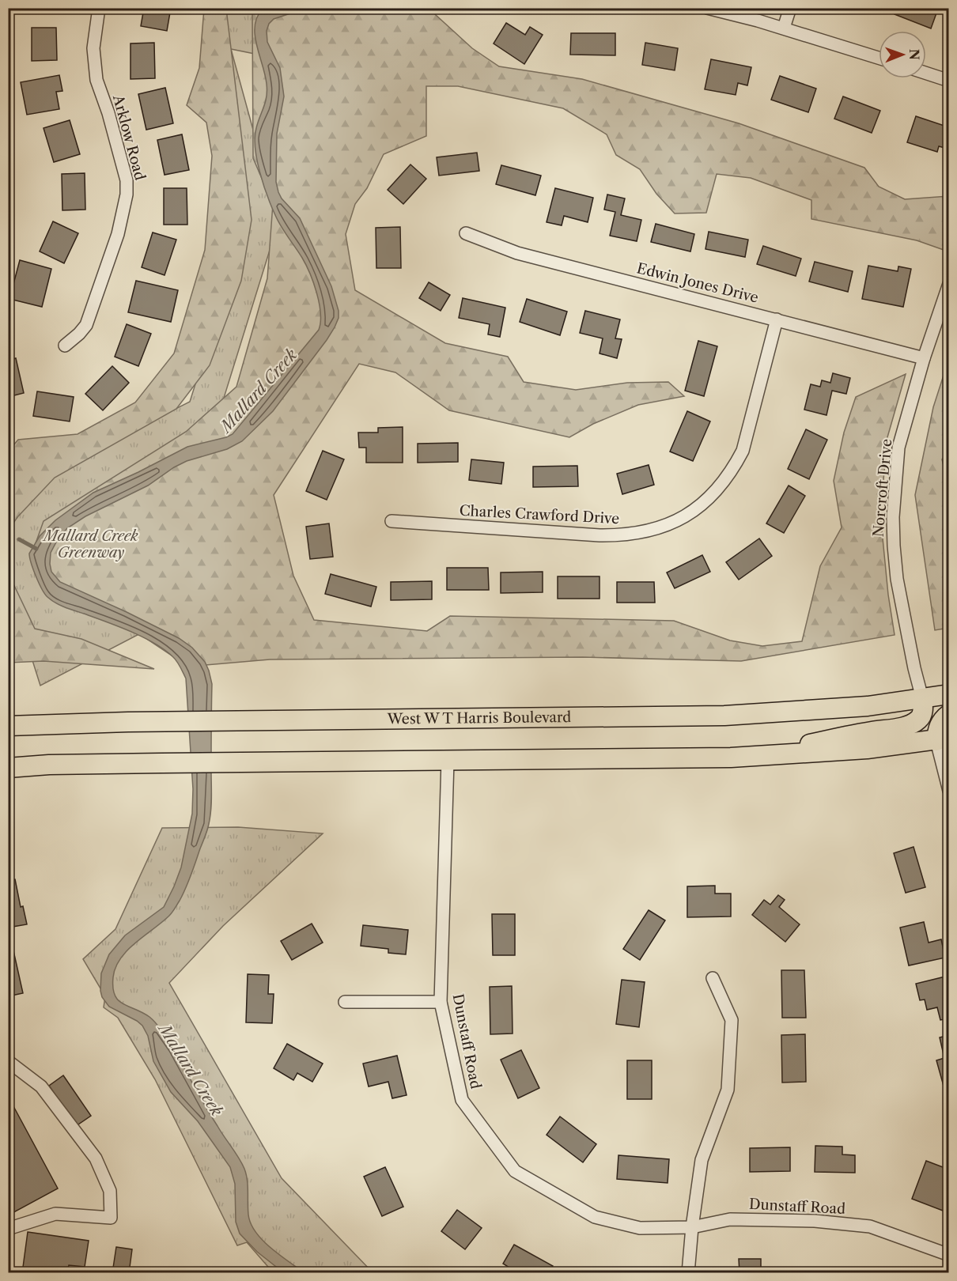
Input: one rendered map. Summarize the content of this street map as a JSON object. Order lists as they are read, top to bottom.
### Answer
{
  "streets": {
    "main road": ["West W T Harris Boulevard"],
    "street": [
      "Arklow Road",
      "Edwin Jones Drive",
      "Norcroft Drive",
      "Charles Crawford Drive",
      "Dunstaff Road"
    ]
  },
  "crossings": [
    ["Edwin Jones Drive", "Norcroft Drive"],
    ["Edwin Jones Drive", "Charles Crawford Drive"],
    ["Norcroft Drive", "West W T Harris Boulevard"]
  ],
  "water": ["Mallard Creek"],
  "parks": ["Mallard Creek Greenway"],
  "north": "right"
}
